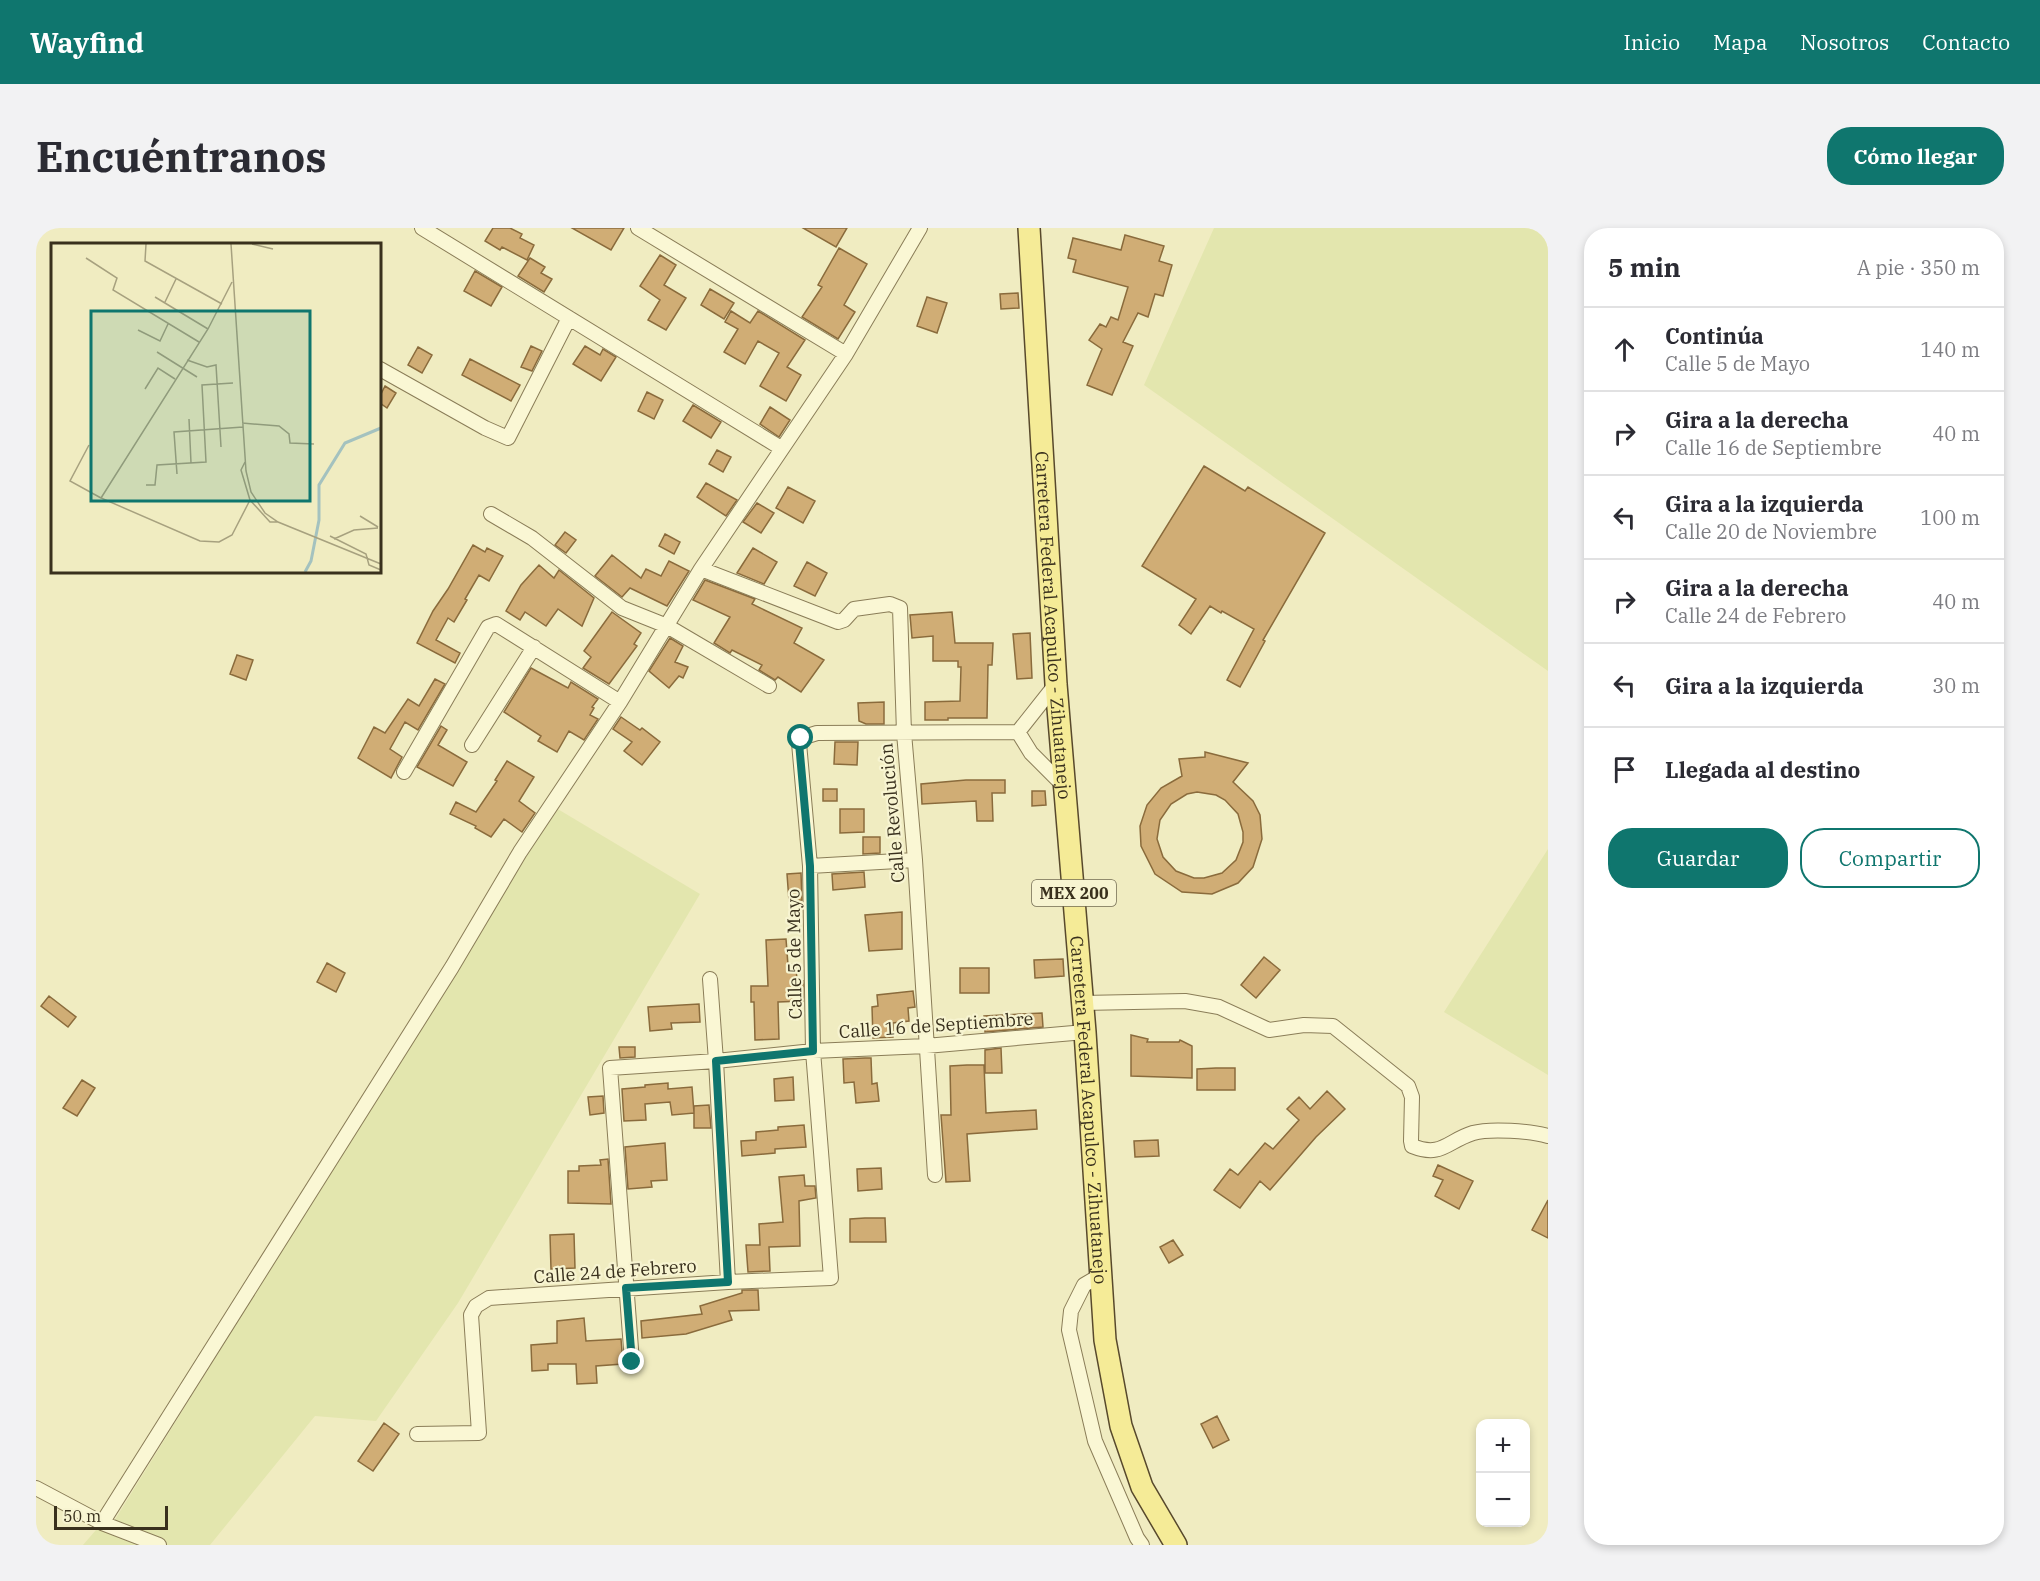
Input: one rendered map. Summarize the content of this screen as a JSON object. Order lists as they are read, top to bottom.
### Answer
{
  "streets": {
    "main road": ["Carretera Federal Acapulco - Zihuatanejo", "MEX 200"],
    "street": [
      "Calle Revolución",
      "Calle 5 de Mayo",
      "Calle 16 de Septiembre",
      "Calle 24 de Febrero"
    ]
  },
  "crossings": [
    ["Carretera Federal Acapulco - Zihuatanejo", "Calle 16 de Septiembre"],
    ["Calle Revolución", "Calle 5 de Mayo"],
    ["Calle Revolución", "Calle 16 de Septiembre"],
    ["Calle 5 de Mayo", "Calle 16 de Septiembre"],
    ["Calle 5 de Mayo", "Calle 24 de Febrero"],
    ["Calle 16 de Septiembre", "Calle 24 de Febrero"]
  ],
  "scale_bar": "50 m",
  "page": {
    "header": "Wayfind",
    "nav": [
      "Inicio",
      "Mapa",
      "Nosotros",
      "Contacto"
    ],
    "buttons": [
      "Cómo llegar",
      ["Guardar", "Compartir"]
    ],
    "title": "Encuéntranos",
    "heading": ["5 min", "A pie · 350 m"],
    "list": [
      ["Continúa", "Calle 5 de Mayo", "140 m"],
      ["Gira a la derecha", "Calle 16 de Septiembre", "40 m"],
      ["Gira a la izquierda", "Calle 20 de Noviembre", "100 m"],
      ["Gira a la derecha", "Calle 24 de Febrero", "40 m"],
      ["Gira a la izquierda", "30 m"],
      "Llegada al destino"
    ],
    "map_buttons": ["+", "−"],
    "scale": "50 m"
  }
}
